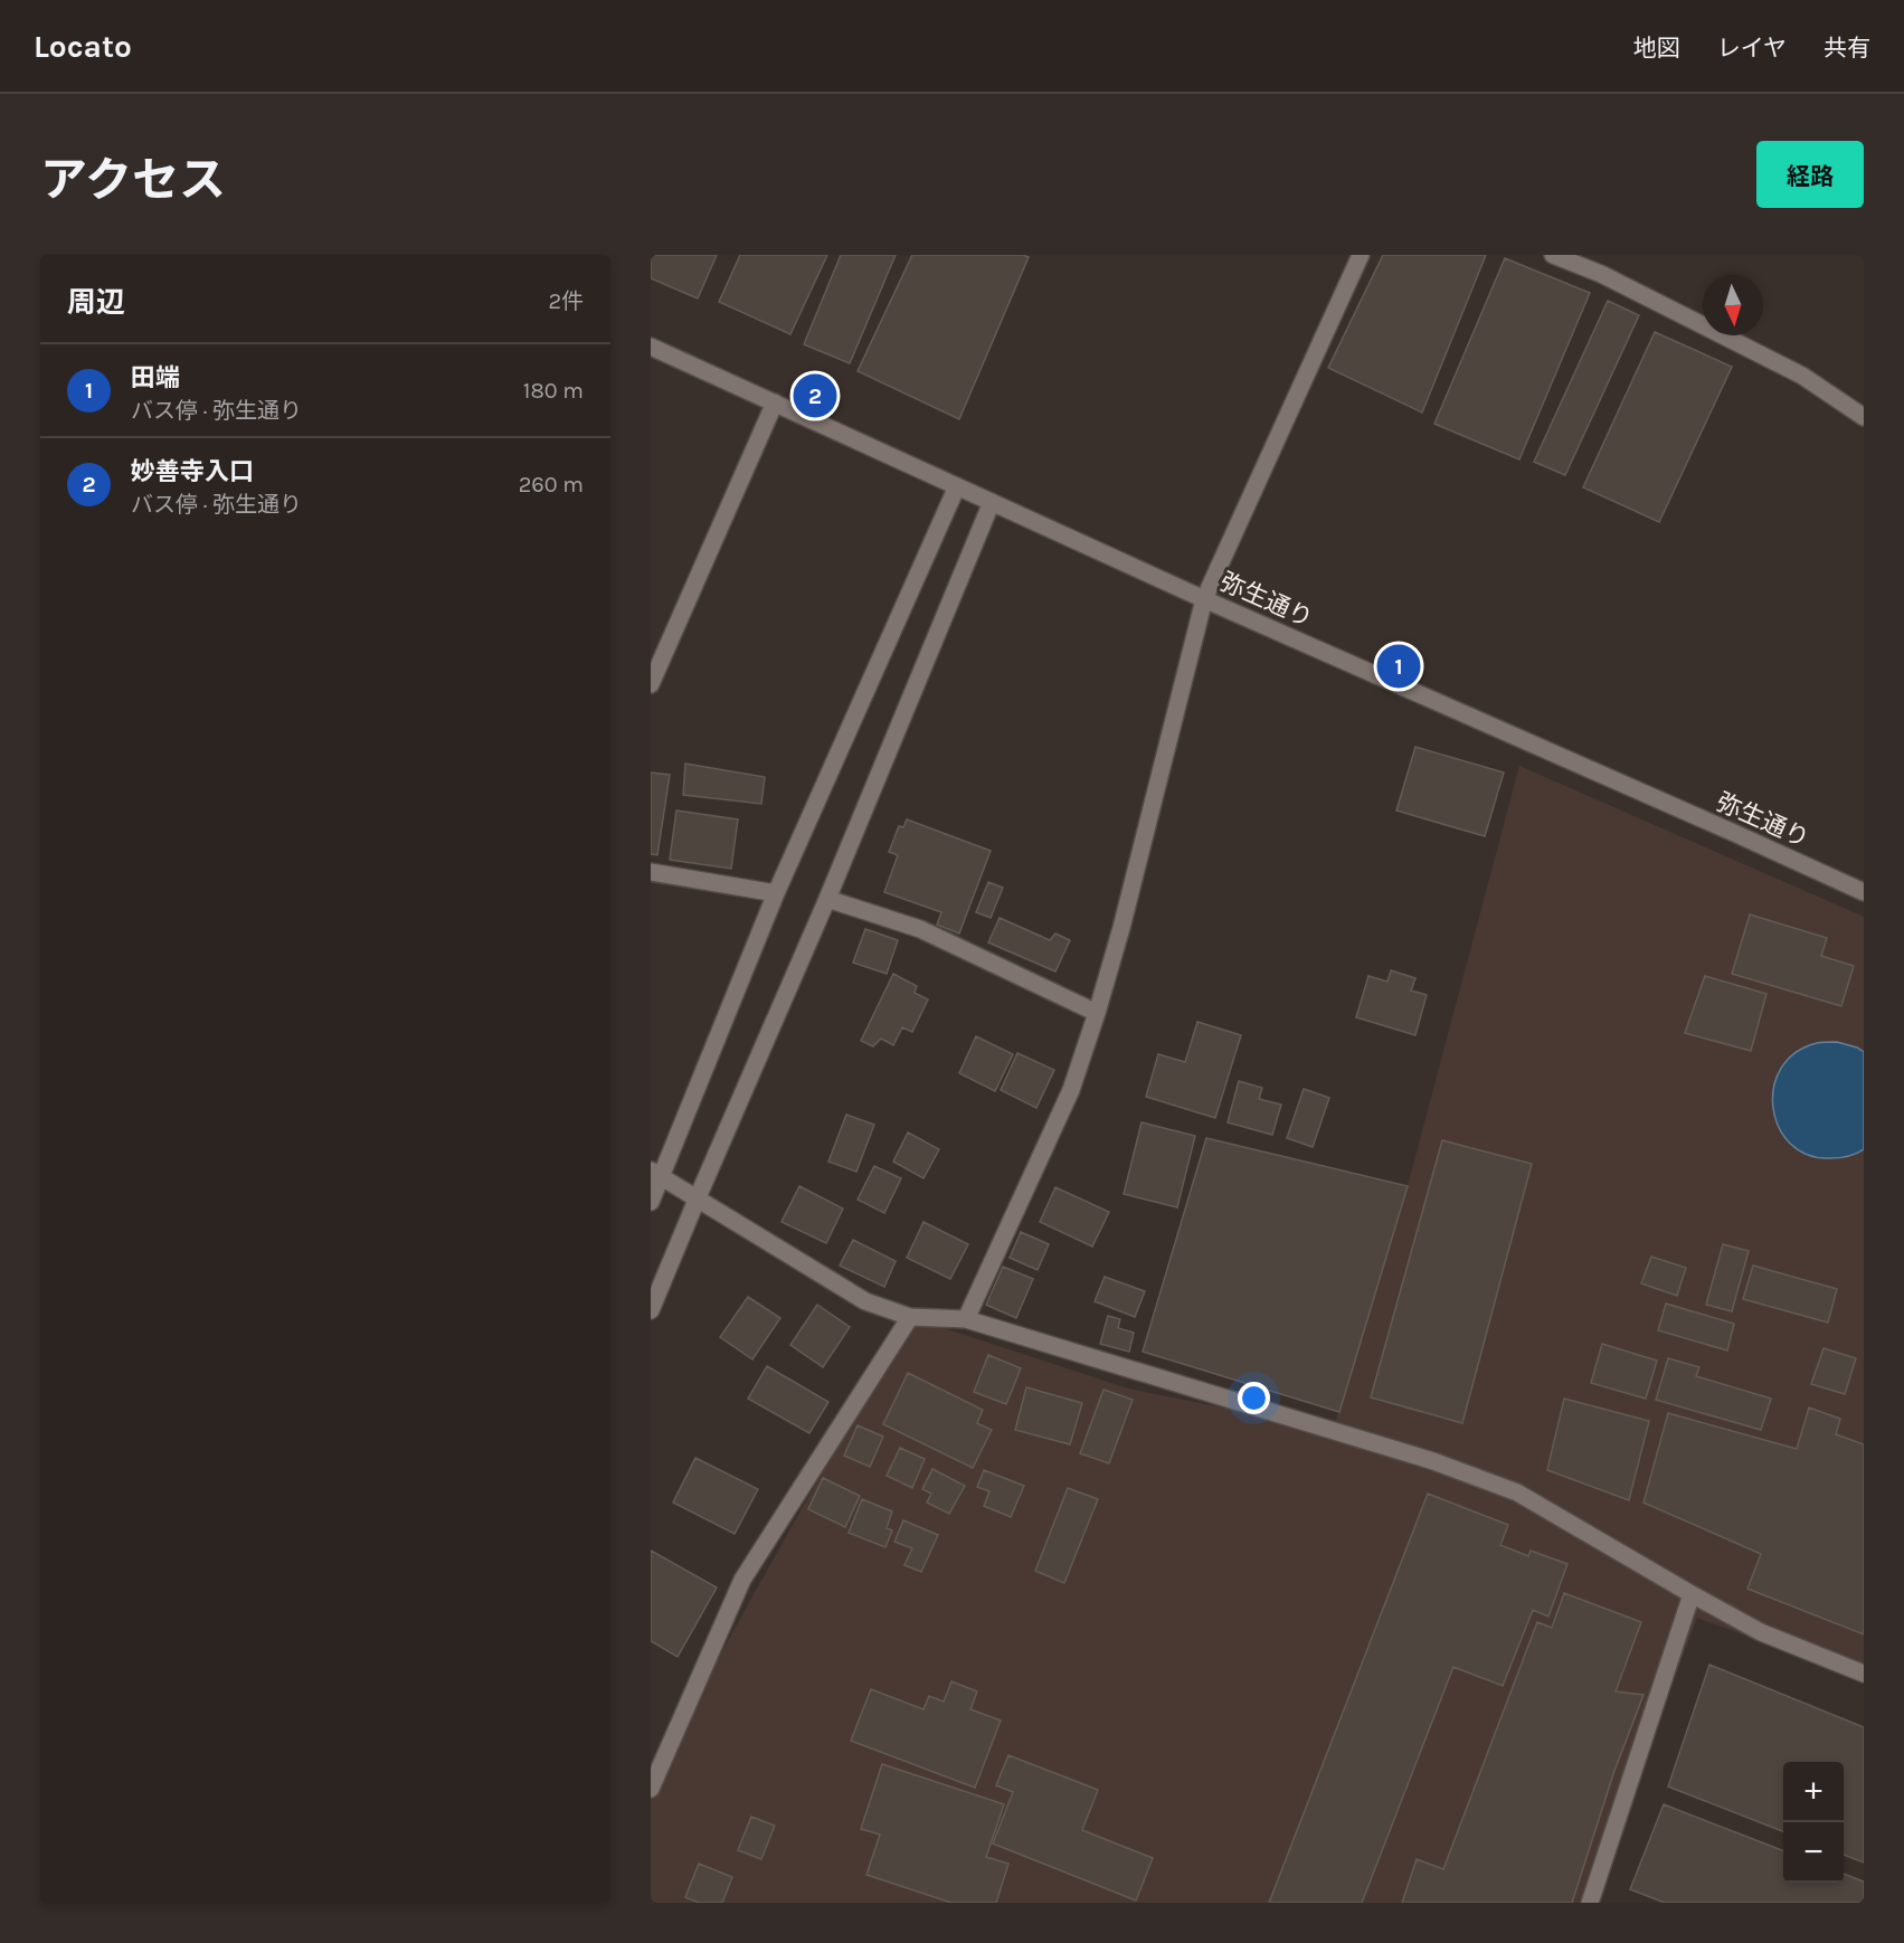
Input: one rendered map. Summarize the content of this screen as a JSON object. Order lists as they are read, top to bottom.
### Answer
{
  "streets": {
    "street": ["弥生通り"]
  },
  "north": "bottom",
  "page": {
    "header": "Locato",
    "nav": ["地図", "レイヤ", "共有"],
    "title": "アクセス",
    "buttons": "経路",
    "heading": ["周辺", "2件"],
    "list": [
      {
        "mark": "1",
        "name": "田端",
        "note": "バス停 · 弥生通り",
        "value": "180 m"
      },
      {
        "mark": "2",
        "name": "妙善寺入口",
        "note": "バス停 · 弥生通り",
        "value": "260 m"
      }
    ],
    "pins": ["2", "1"],
    "map_buttons": ["+", "−"]
  }
}
